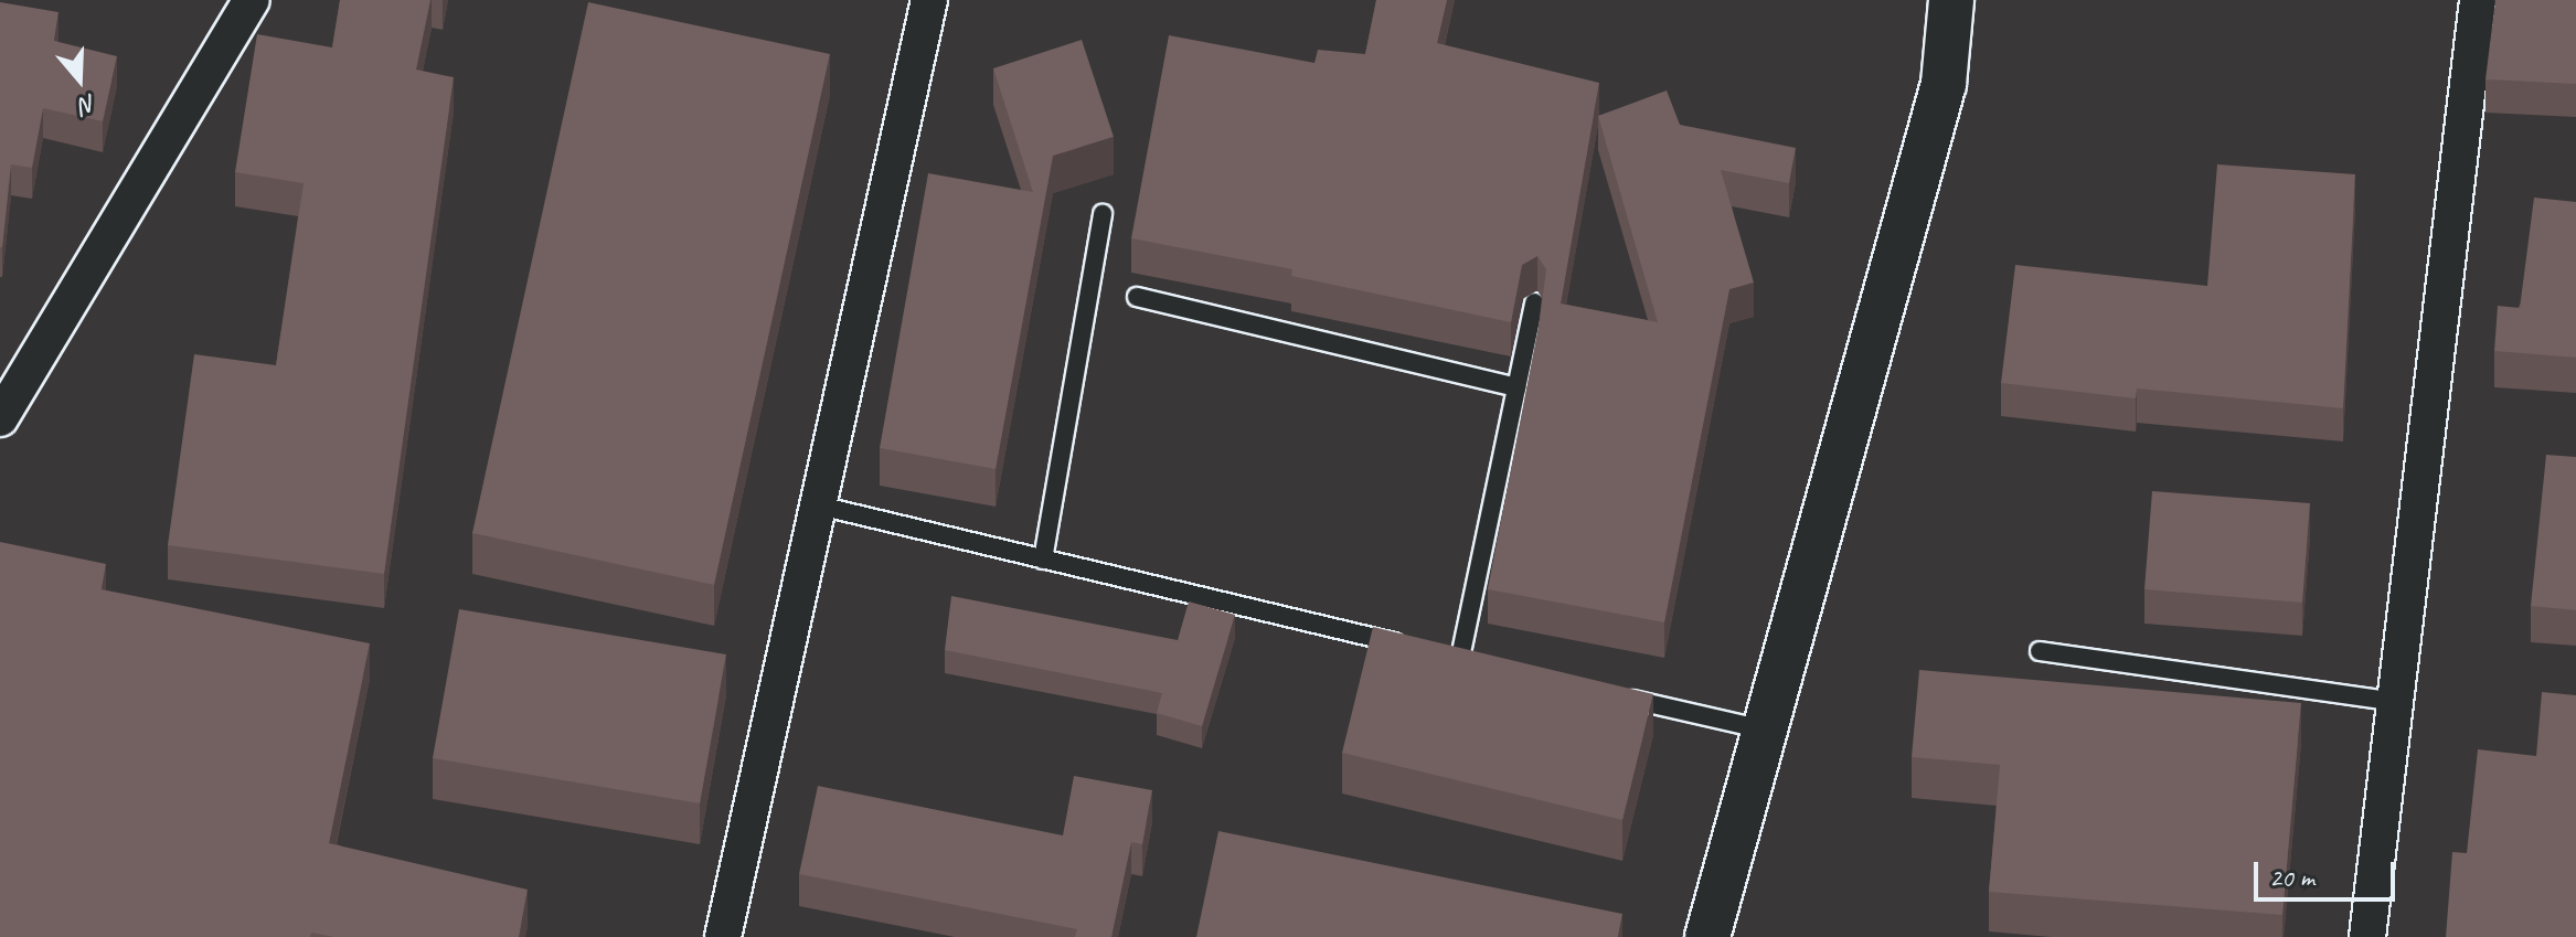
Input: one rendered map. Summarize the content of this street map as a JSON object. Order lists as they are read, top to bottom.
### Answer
{
  "scale_bar": "20 m",
  "north": "bottom"
}
